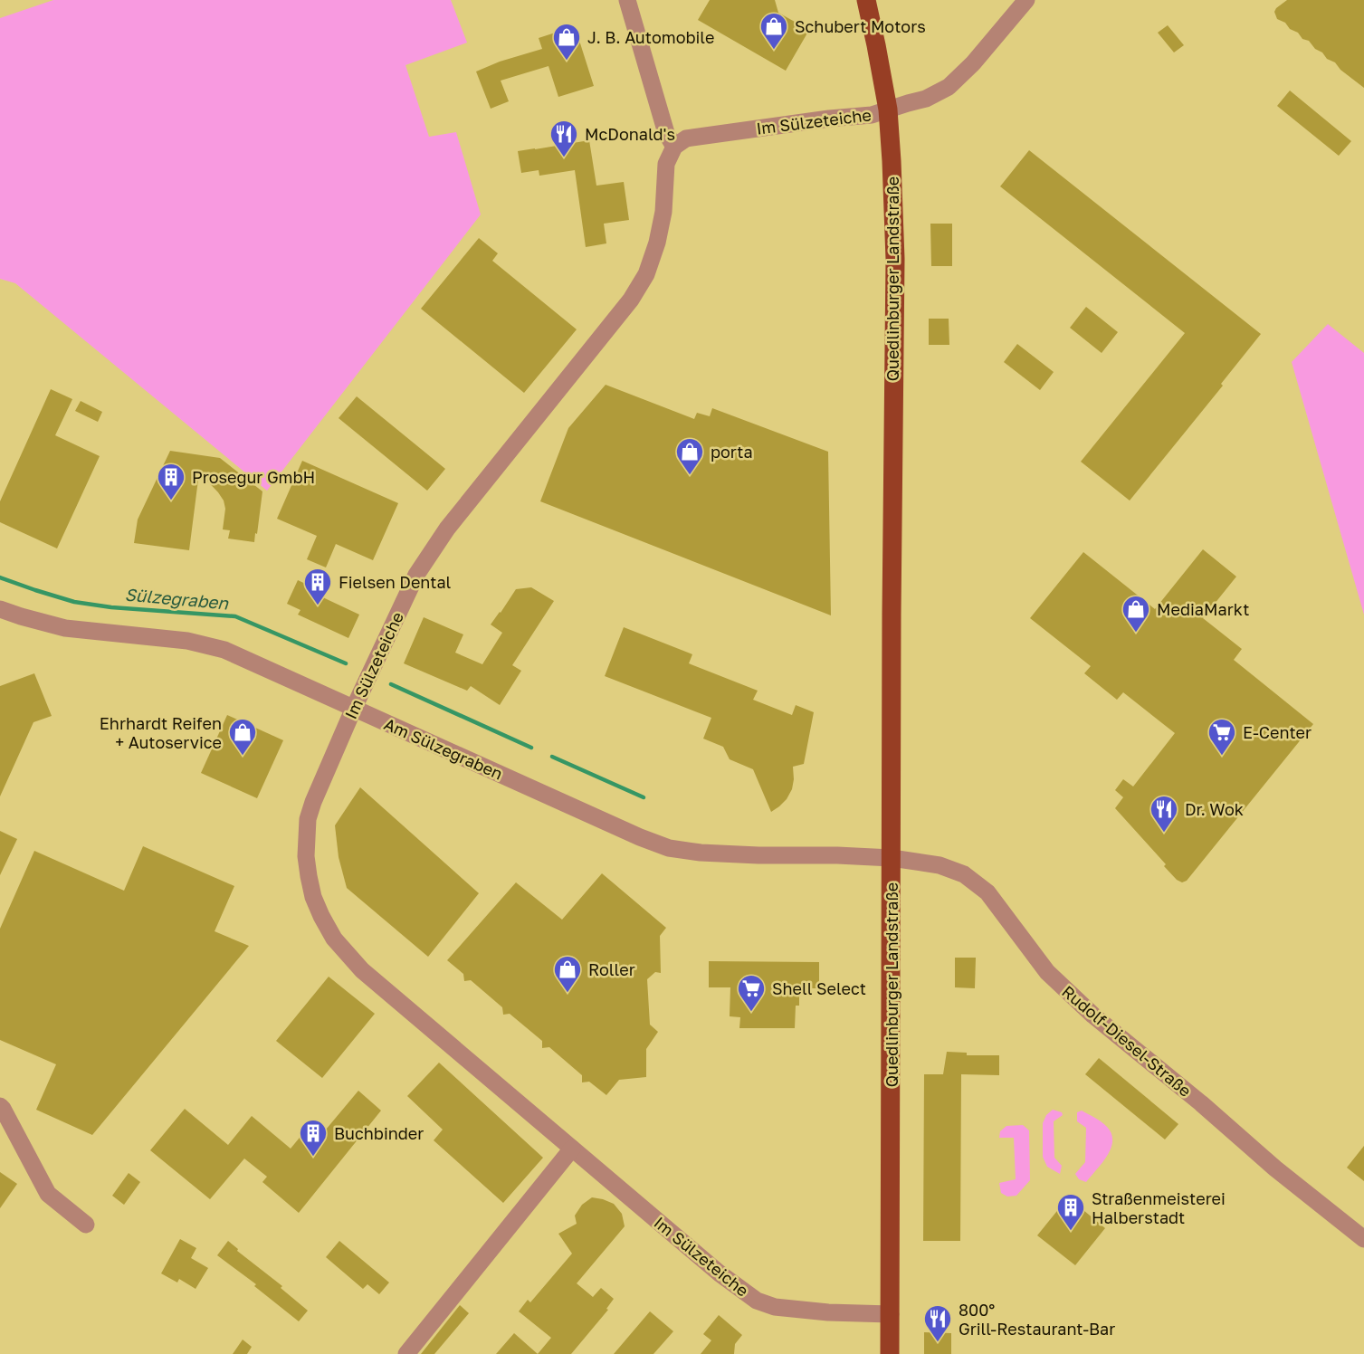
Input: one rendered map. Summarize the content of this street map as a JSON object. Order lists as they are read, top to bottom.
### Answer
{
  "streets": {
    "main road": ["Quedlinburger Landstraße"],
    "street": ["Im Sülzeteiche", "Am Sülzegraben", "Rudolf-Diesel-Straße"]
  },
  "crossings": [
    ["Im Sülzeteiche", "Quedlinburger Landstraße"],
    ["Im Sülzeteiche", "Am Sülzegraben"],
    ["Quedlinburger Landstraße", "Am Sülzegraben"],
    ["Quedlinburger Landstraße", "Rudolf-Diesel-Straße"],
    ["Am Sülzegraben", "Rudolf-Diesel-Straße"]
  ],
  "water": ["Sülzegraben"],
  "places": {
    "shop": [
      "Schubert Motors",
      "J. B. Automobile",
      "porta",
      "MediaMarkt",
      "Ehrhardt Reifen + Autoservice",
      "Roller"
    ],
    "restaurant": ["McDonald's", "Dr. Wok", "800° Grill-Restaurant-Bar"],
    "building": [
      "Prosegur GmbH",
      "Fielsen Dental",
      "Buchbinder",
      "Straßenmeisterei Halberstadt"
    ],
    "supermarket": ["E-Center", "Shell Select"]
  }
}
